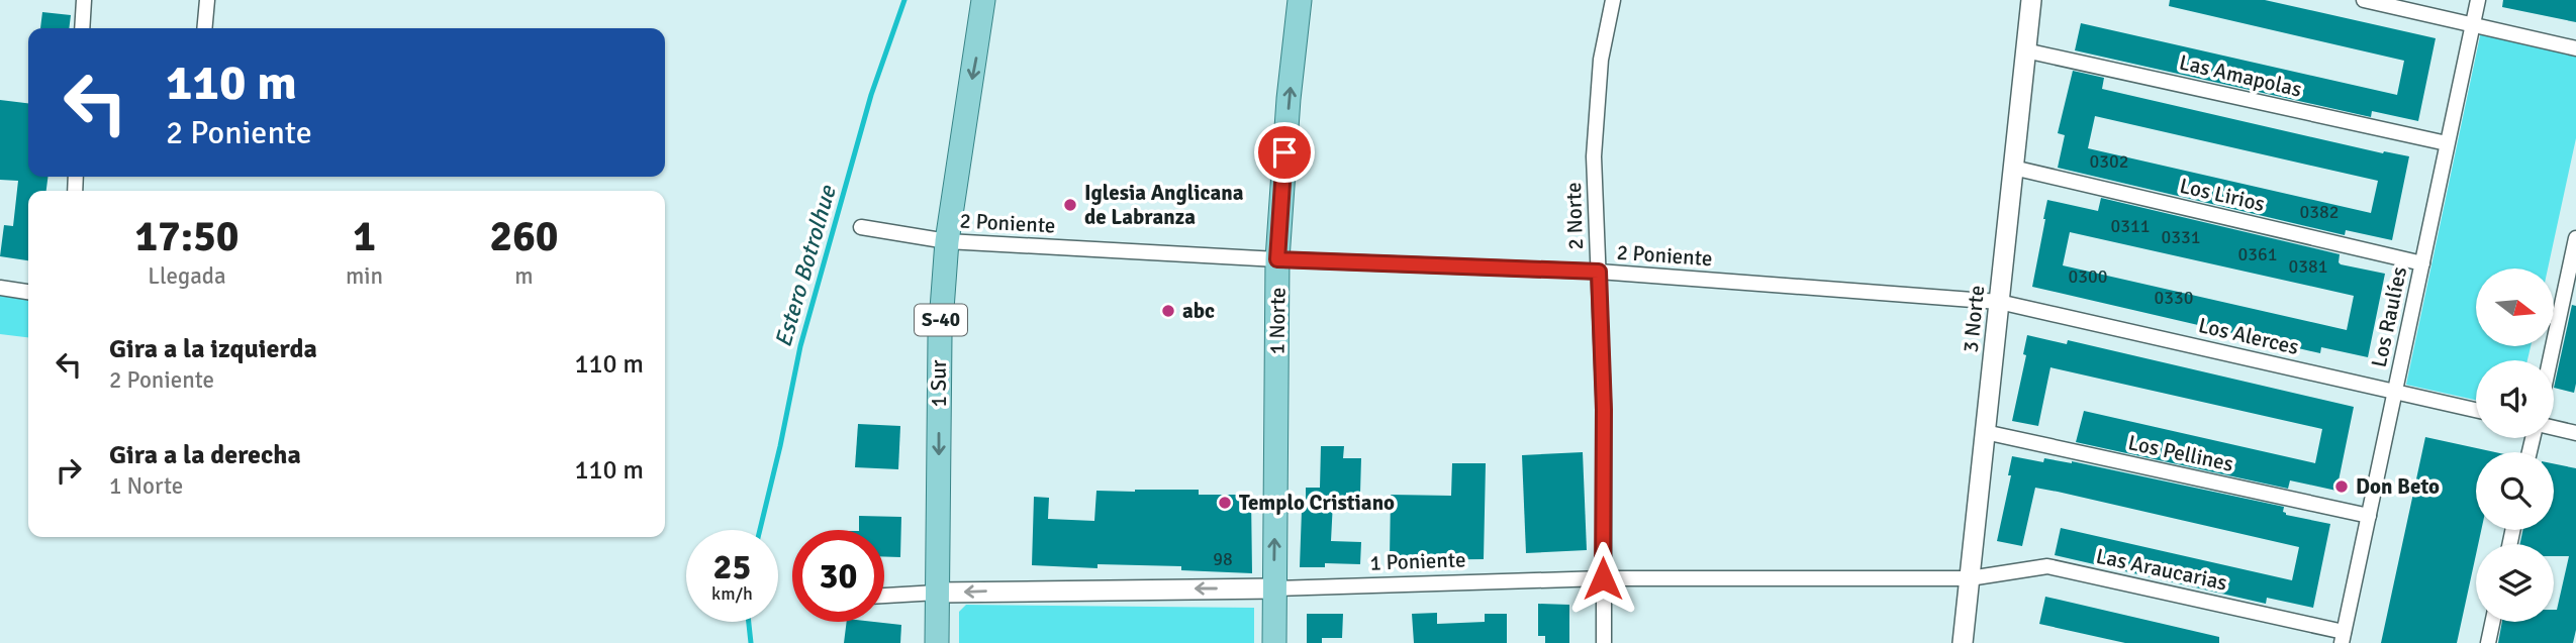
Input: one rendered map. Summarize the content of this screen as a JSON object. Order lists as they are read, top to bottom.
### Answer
{
  "streets": {
    "main road": ["S-40", "1 Norte", "1 Sur"],
    "street": [
      "Las Amapolas",
      "Los Lirios",
      "2 Norte",
      "2 Poniente",
      "Los Raulíes",
      "3 Norte",
      "Los Alerces",
      "Los Pellines",
      "1 Poniente",
      "Las Araucarias"
    ]
  },
  "crossings": [
    ["Las Amapolas", "Los Raulíes"],
    ["Las Amapolas", "3 Norte"],
    ["Los Lirios", "Los Raulíes"],
    ["Los Lirios", "3 Norte"],
    ["2 Norte", "2 Poniente"],
    ["2 Norte", "1 Poniente"],
    ["2 Poniente", "3 Norte"],
    ["2 Poniente", "1 Norte"],
    ["2 Poniente", "Los Alerces"],
    ["2 Poniente", "1 Sur"],
    ["Los Raulíes", "Los Alerces"],
    ["Los Raulíes", "Los Pellines"],
    ["Los Raulíes", "Las Araucarias"],
    ["3 Norte", "Los Alerces"],
    ["3 Norte", "Los Pellines"],
    ["3 Norte", "1 Poniente"],
    ["3 Norte", "Las Araucarias"],
    ["1 Norte", "1 Poniente"],
    ["1 Sur", "1 Poniente"],
    ["1 Poniente", "Las Araucarias"]
  ],
  "one_way": ["1 Norte", "1 Sur"],
  "water": ["Estero Botrolhue"],
  "places": [
    "Iglesia Anglicana de Labranza",
    "abc",
    "Don Beto",
    "Templo Cristiano"
  ],
  "house_numbers": [
    "0302",
    "0382",
    "0311",
    "0331",
    "0361",
    "0381",
    "0300",
    "0330",
    "98"
  ],
  "north": "right",
  "page": {
    "turn": ["110 m", "2 Poniente"],
    "eta": [
      "17:50",
      "Llegada",
      "1",
      "min",
      "260",
      "m"
    ],
    "list": [
      {
        "name": "Gira a la izquierda",
        "note": "2 Poniente",
        "value": "110 m"
      },
      {
        "name": "Gira a la derecha",
        "note": "1 Norte",
        "value": "110 m"
      }
    ],
    "speed": "25 km/h",
    "limit": "30"
  }
}
